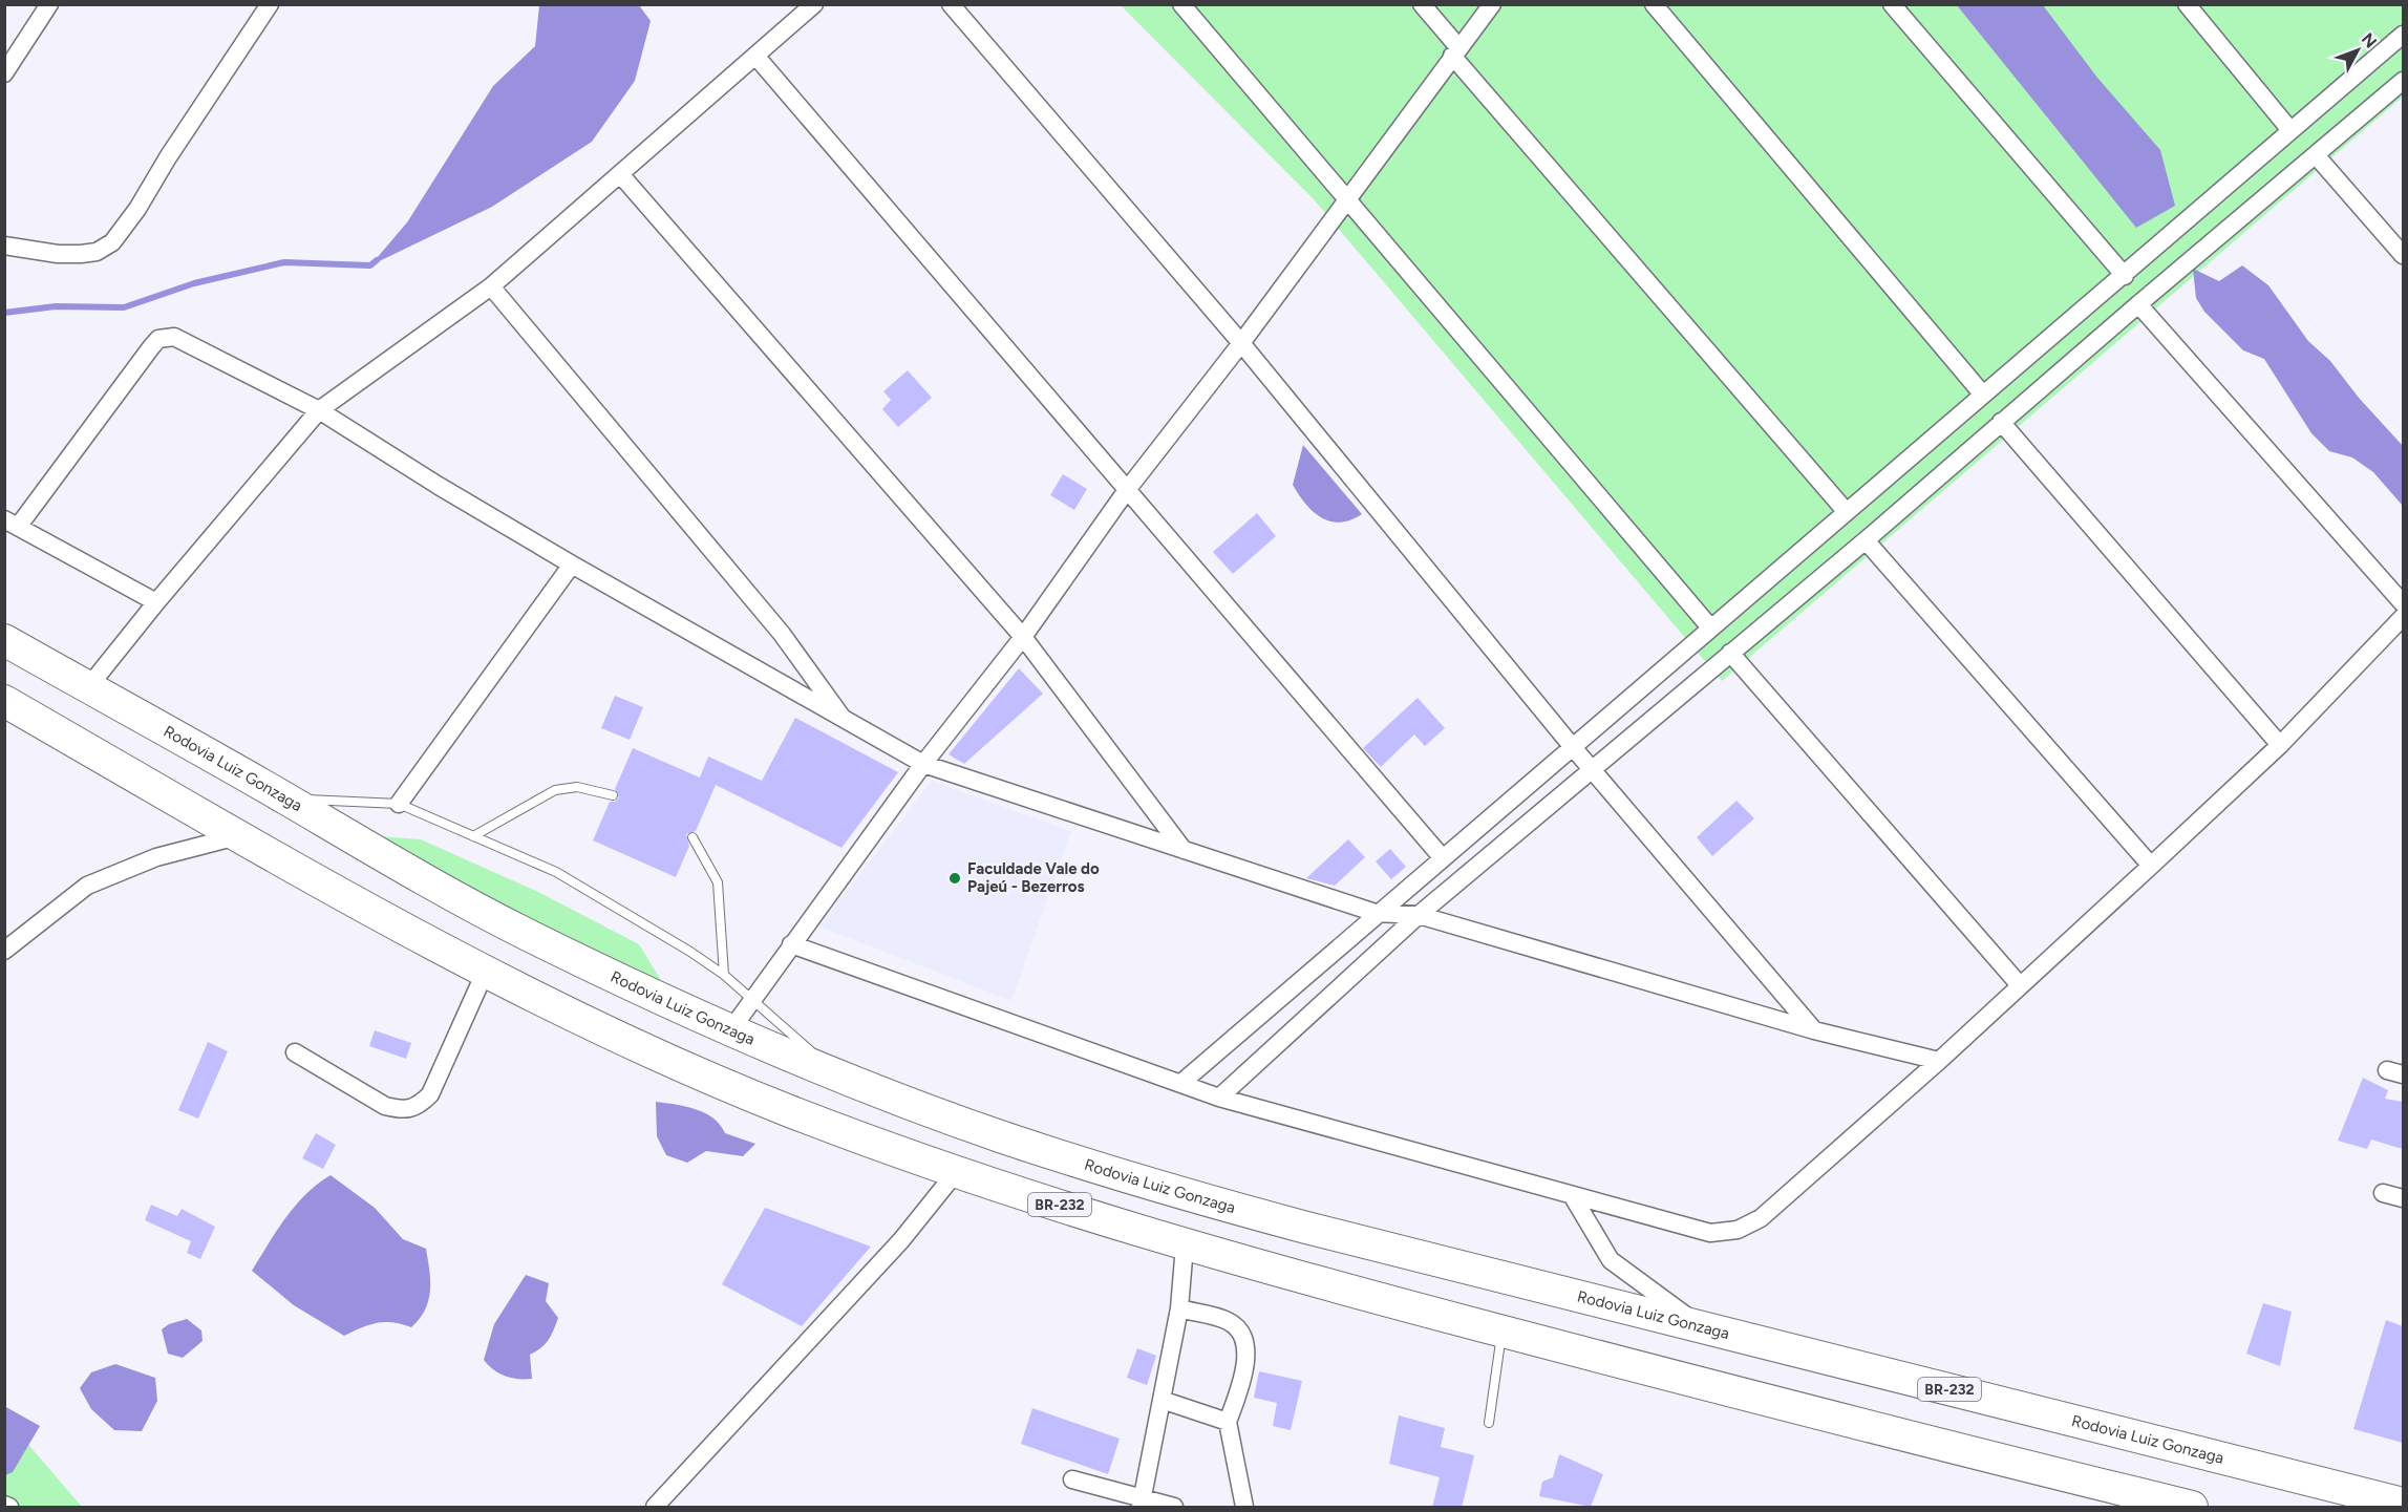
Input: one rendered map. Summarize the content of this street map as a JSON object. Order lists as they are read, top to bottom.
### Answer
{
  "streets": {
    "highway": ["Rodovia Luiz Gonzaga", "BR-232"]
  },
  "places": ["Faculdade Vale do Pajeú - Bezerros"],
  "north": "top right"
}
